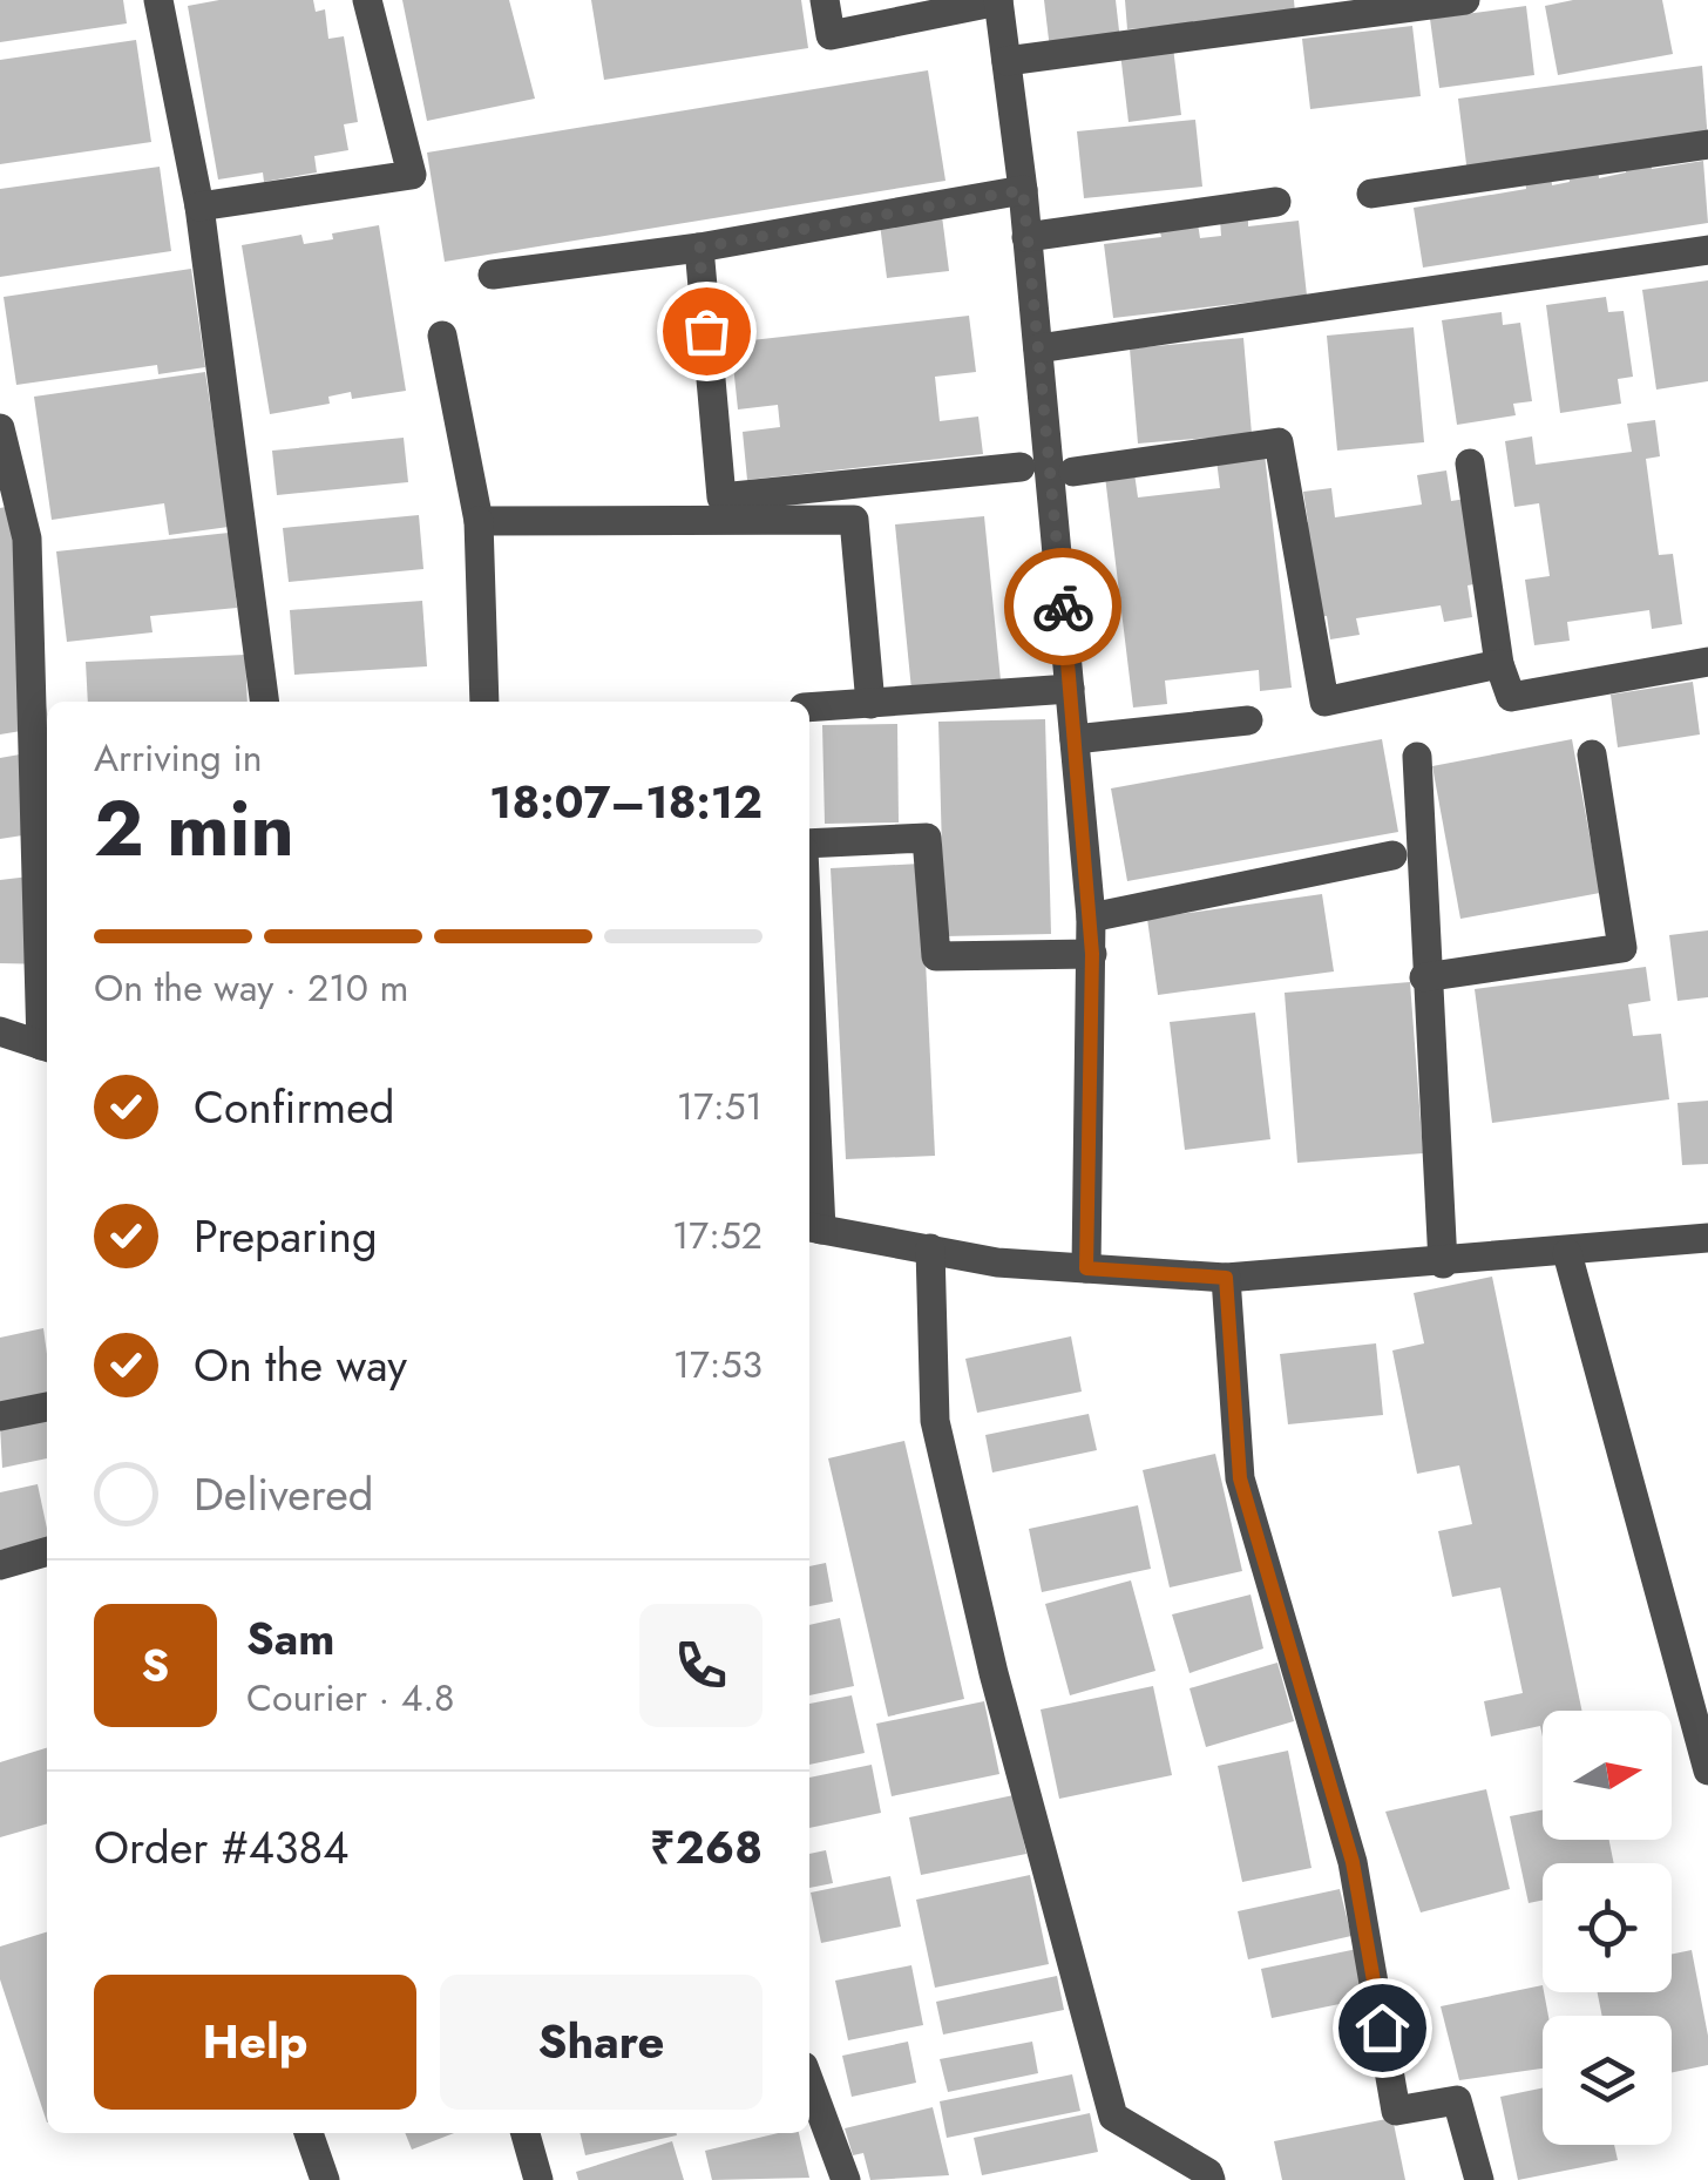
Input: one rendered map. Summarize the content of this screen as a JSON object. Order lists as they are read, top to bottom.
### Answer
{
  "north": "right",
  "page": {
    "heading": ["2 min", "Arriving in", "18:07–18:12"],
    "panel": [
      "Sam",
      "Courier · 4.8",
      "Order #4384",
      "₹268"
    ],
    "bar": "On the way · 210 m",
    "list": [
      ["Confirmed", "17:51"],
      ["Preparing", "17:52"],
      ["On the way", "17:53"],
      "Delivered"
    ],
    "round": "S",
    "buttons": ["Help", "Share"]
  }
}
